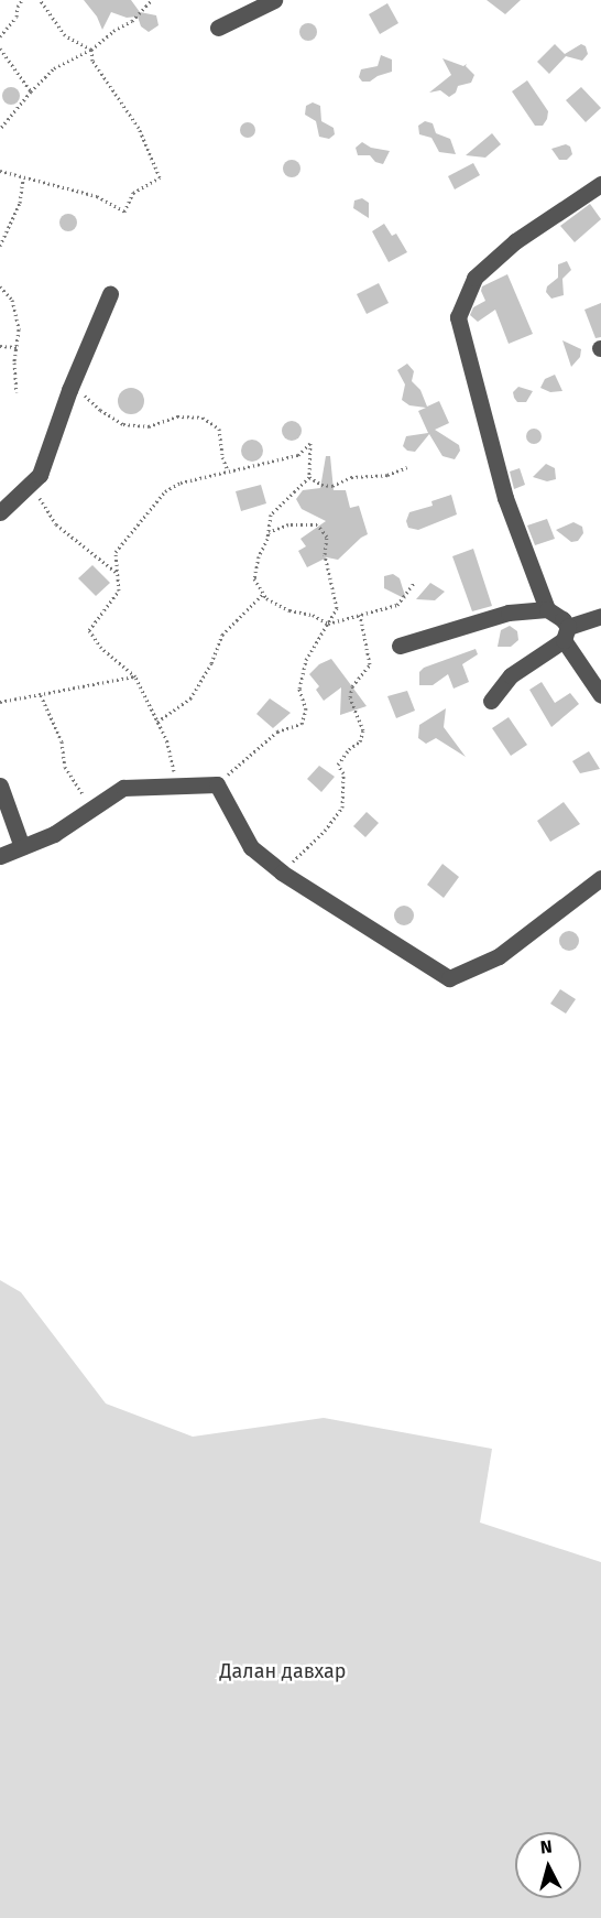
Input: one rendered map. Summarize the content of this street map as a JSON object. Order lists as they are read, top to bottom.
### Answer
{
  "parks": ["Далан давхар"],
  "north": "top"
}
